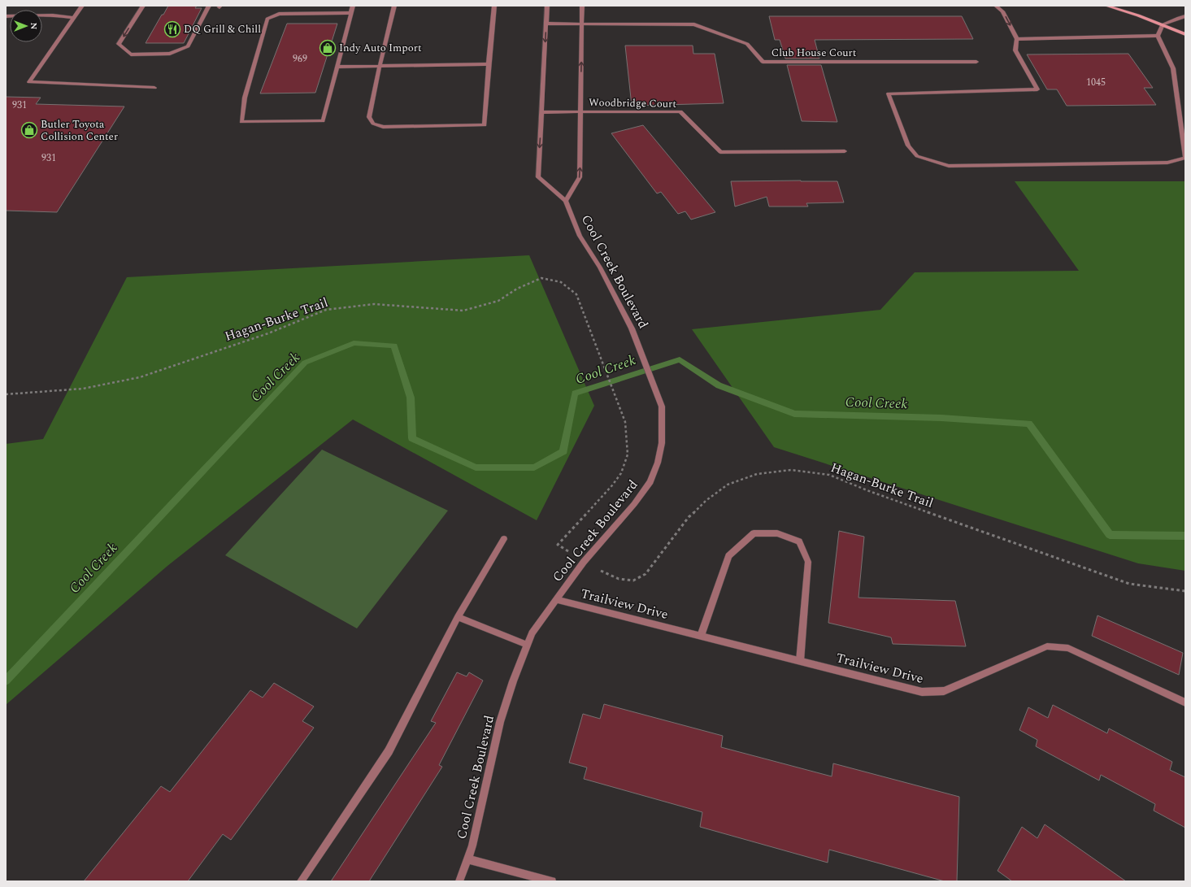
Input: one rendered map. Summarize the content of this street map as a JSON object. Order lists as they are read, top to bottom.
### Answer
{
  "streets": {
    "street": [
      "Club House Court",
      "Woodbridge Court",
      "Cool Creek Boulevard",
      "Trailview Drive"
    ],
    "path": ["Hagan-Burke Trail"]
  },
  "crossings": [
    ["Club House Court", "Cool Creek Boulevard"],
    ["Woodbridge Court", "Cool Creek Boulevard"],
    ["Cool Creek Boulevard", "Hagan-Burke Trail"],
    ["Cool Creek Boulevard", "Trailview Drive"]
  ],
  "water": ["Cool Creek"],
  "places": {
    "restaurant": ["DQ Grill & Chill"],
    "shop": ["Indy Auto Import", "Butler Toyota Collision Center"]
  },
  "house_numbers": [
    "969",
    "1045",
    "931",
    "931"
  ],
  "north": "right"
}
